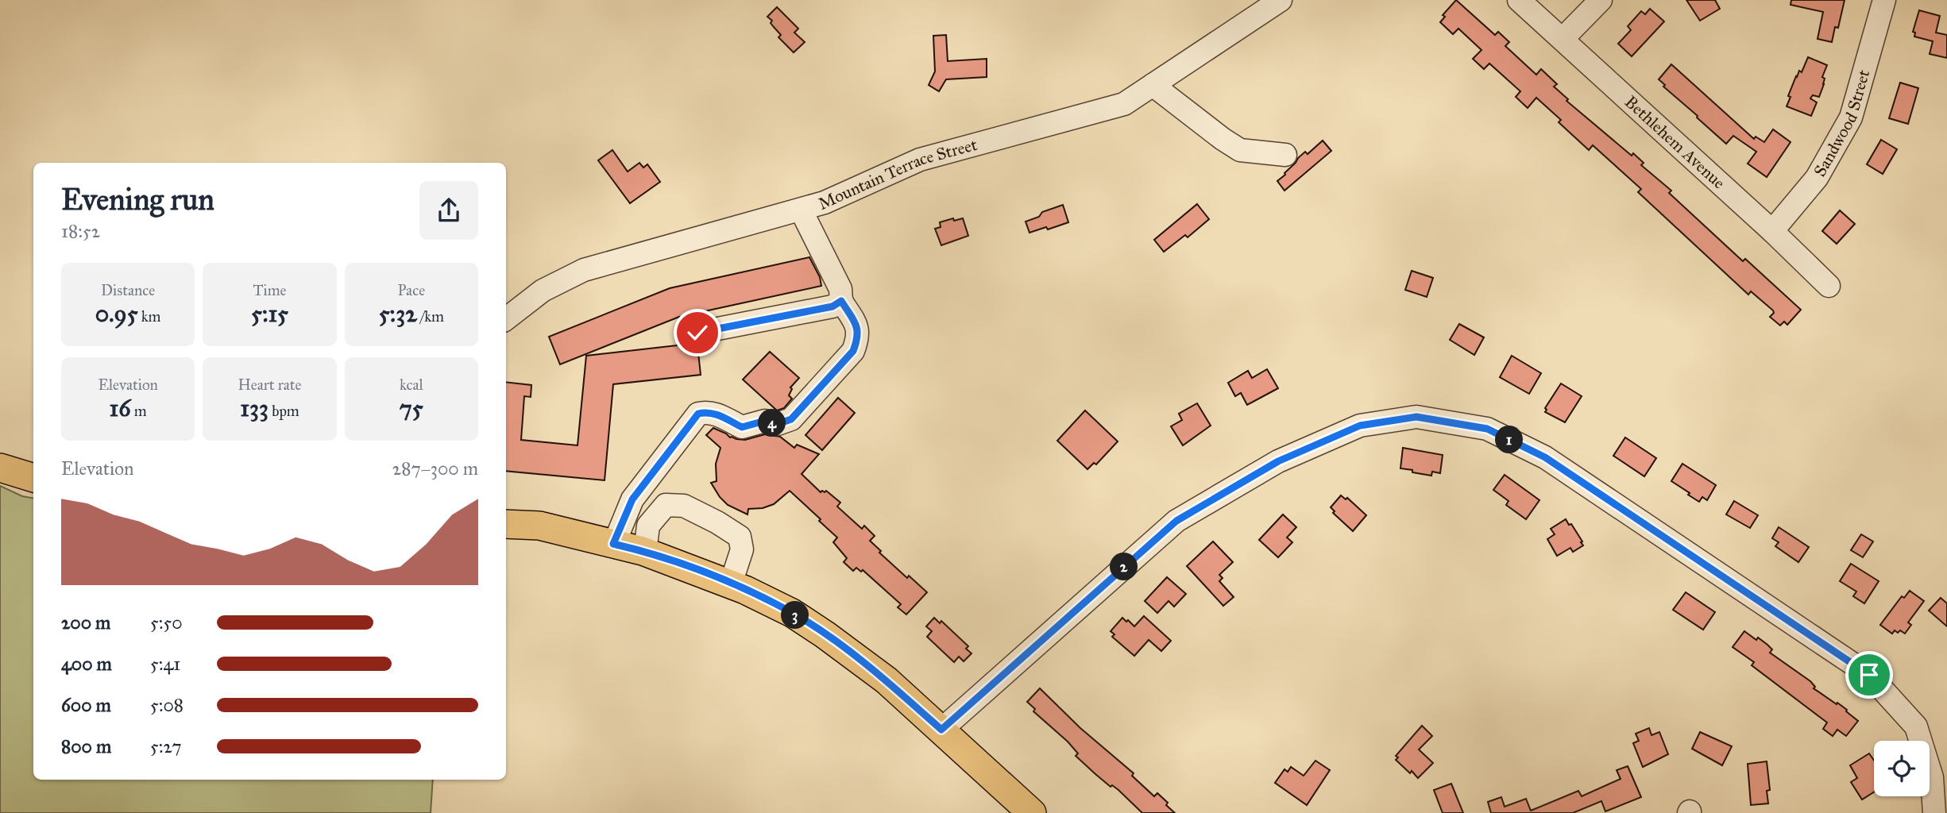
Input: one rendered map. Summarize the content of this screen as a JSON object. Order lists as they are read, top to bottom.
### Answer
{
  "streets": {
    "street": ["Sandwood Street", "Bethlehem Avenue", "Mountain Terrace Street"]
  },
  "crossings": [
    ["Sandwood Street", "Bethlehem Avenue"]
  ],
  "page": {
    "heading": ["Evening run", "18:52"],
    "stats": [
      ["Distance", "0.95 km"],
      ["Time", "5:15"],
      ["Pace", "5:32 /km"],
      ["Elevation", "16 m"],
      ["Heart rate", "133 bpm"],
      ["kcal", "75"]
    ],
    "pins": [
      "4",
      "1",
      "2",
      "3"
    ],
    "chart": ["Elevation", "287–300 m"],
    "list": [
      {
        "name": "200 m",
        "note": "5:50"
      },
      {
        "name": "400 m",
        "note": "5:41"
      },
      {
        "name": "600 m",
        "note": "5:08"
      },
      {
        "name": "800 m",
        "note": "5:27"
      }
    ]
  }
}
